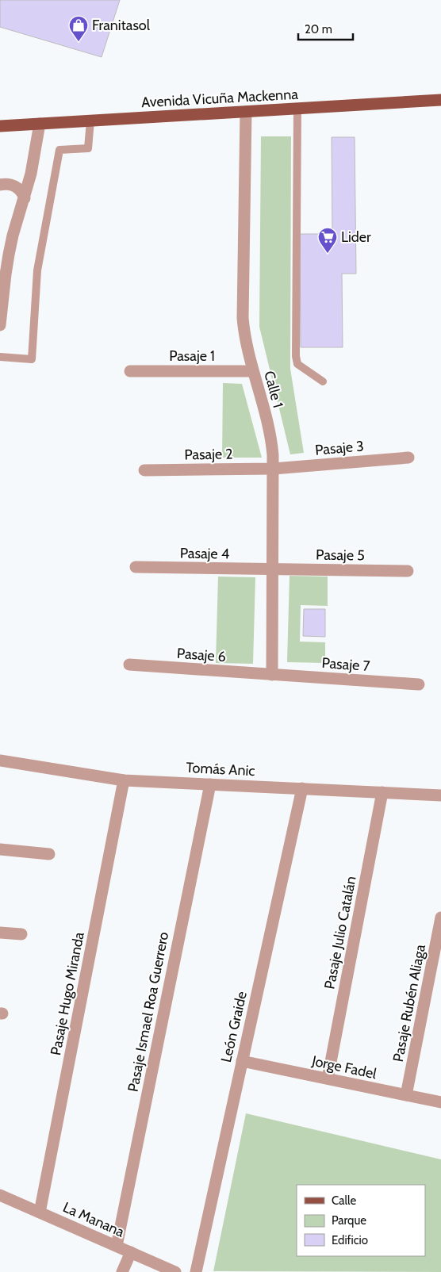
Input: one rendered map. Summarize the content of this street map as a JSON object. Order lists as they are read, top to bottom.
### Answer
{
  "streets": {
    "main road": ["Avenida Vicuña Mackenna"],
    "street": [
      "Pasaje 1",
      "Calle 1",
      "Pasaje 3",
      "Pasaje 2",
      "Pasaje 4",
      "Pasaje 5",
      "Pasaje 6",
      "Pasaje 7",
      "Tomás Anic",
      "Pasaje Julio Catalán",
      "Pasaje Hugo Miranda",
      "Pasaje Rubén Aliaga",
      "Pasaje Ismael Roa Guerrero",
      "León Graide",
      "Jorge Fadel",
      "La Manana"
    ]
  },
  "crossings": [
    ["Avenida Vicuña Mackenna", "Calle 1"],
    ["Pasaje 1", "Calle 1"],
    ["Calle 1", "Pasaje 3"],
    ["Calle 1", "Pasaje 2"],
    ["Calle 1", "Pasaje 4"],
    ["Calle 1", "Pasaje 5"],
    ["Calle 1", "Pasaje 6"],
    ["Calle 1", "Pasaje 7"],
    ["Pasaje 3", "Pasaje 2"],
    ["Pasaje 4", "Pasaje 5"],
    ["Pasaje 6", "Pasaje 7"],
    ["Tomás Anic", "Pasaje Julio Catalán"],
    ["Tomás Anic", "Pasaje Hugo Miranda"],
    ["Tomás Anic", "Pasaje Ismael Roa Guerrero"],
    ["Tomás Anic", "León Graide"],
    ["Pasaje Julio Catalán", "Jorge Fadel"],
    ["Pasaje Hugo Miranda", "La Manana"],
    ["Pasaje Rubén Aliaga", "Jorge Fadel"],
    ["Pasaje Ismael Roa Guerrero", "La Manana"],
    ["León Graide", "Jorge Fadel"]
  ],
  "places": {
    "shop": ["Franitasol"],
    "supermarket": ["Lider"]
  },
  "legend": ["Calle", "Parque", "Edificio"],
  "scale_bar": "20 m"
}
